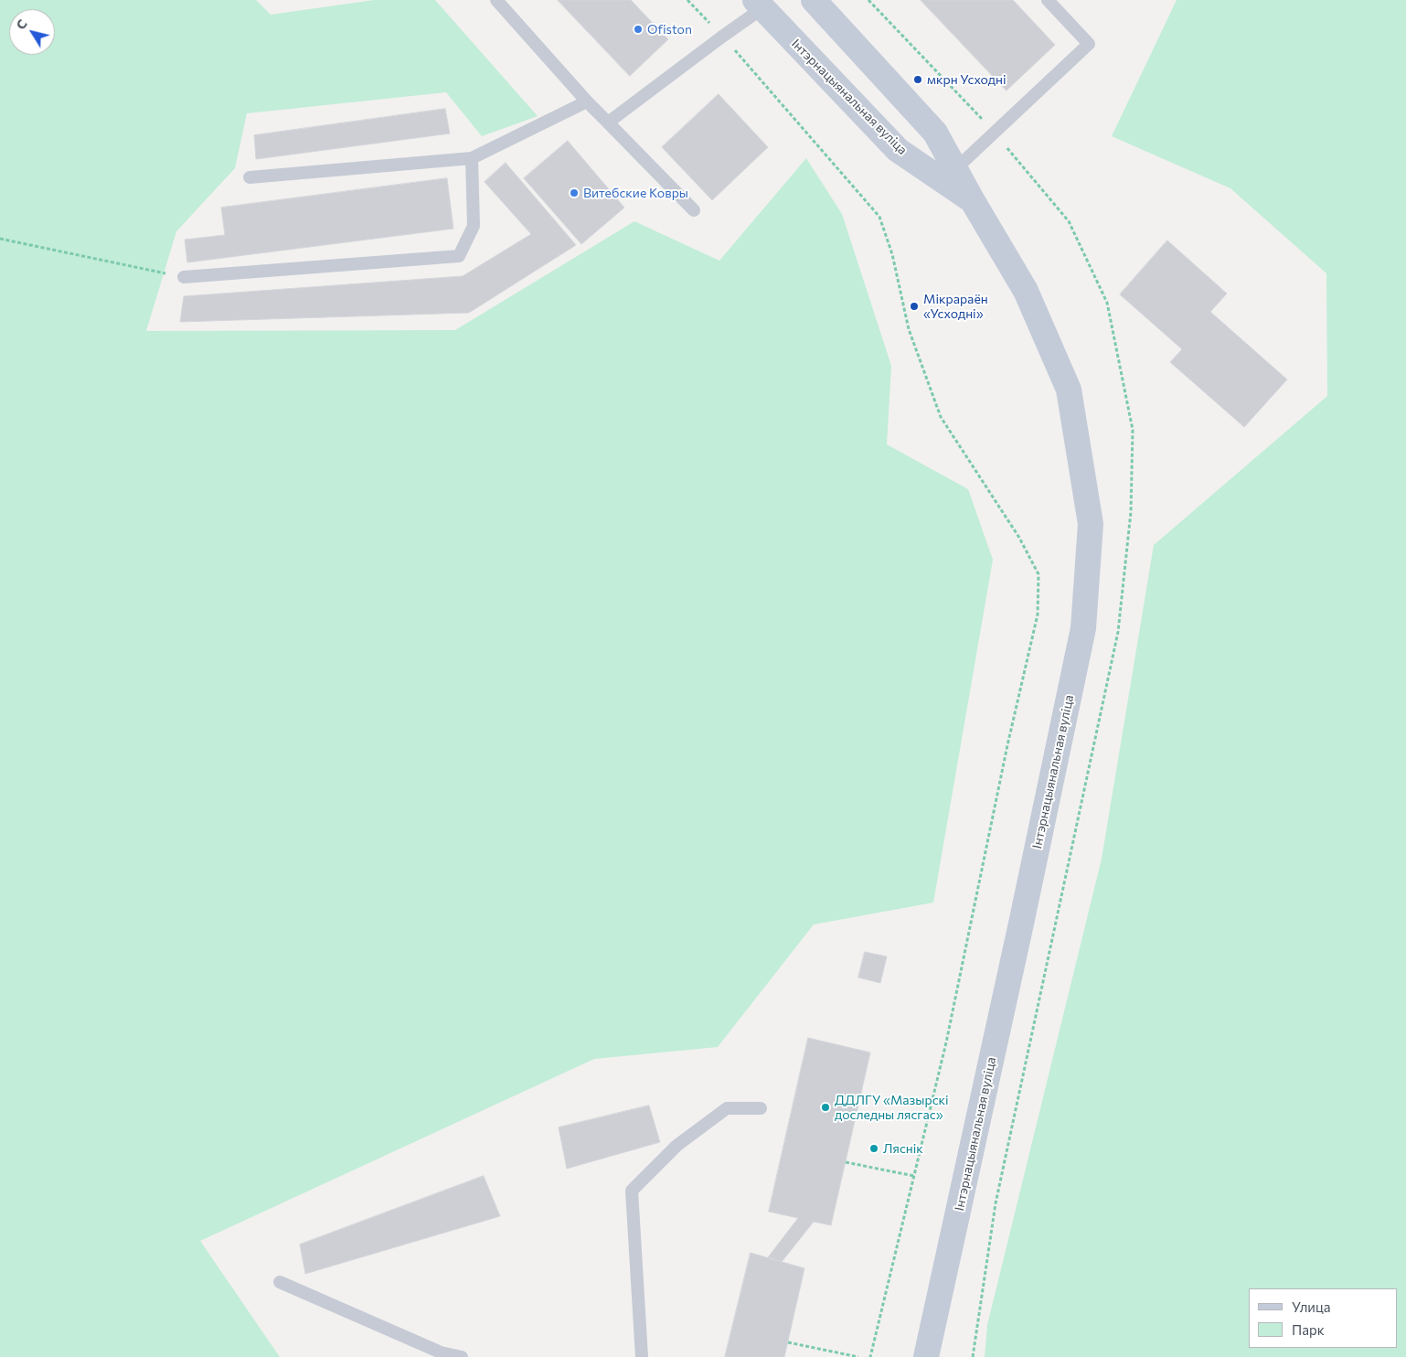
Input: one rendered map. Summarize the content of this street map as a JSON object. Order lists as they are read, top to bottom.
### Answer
{
  "streets": {
    "main road": ["Інтэрнацыянальная вуліца"]
  },
  "places": [
    "Ofiston",
    "мкрн Усходні",
    "Витебские Ковры",
    "Мікрараён «Усходні»",
    "ДДЛГУ «Мазырскі доследны лясгас»",
    "Ляснік"
  ],
  "legend": ["Улица", "Парк"],
  "north": "top left"
}
